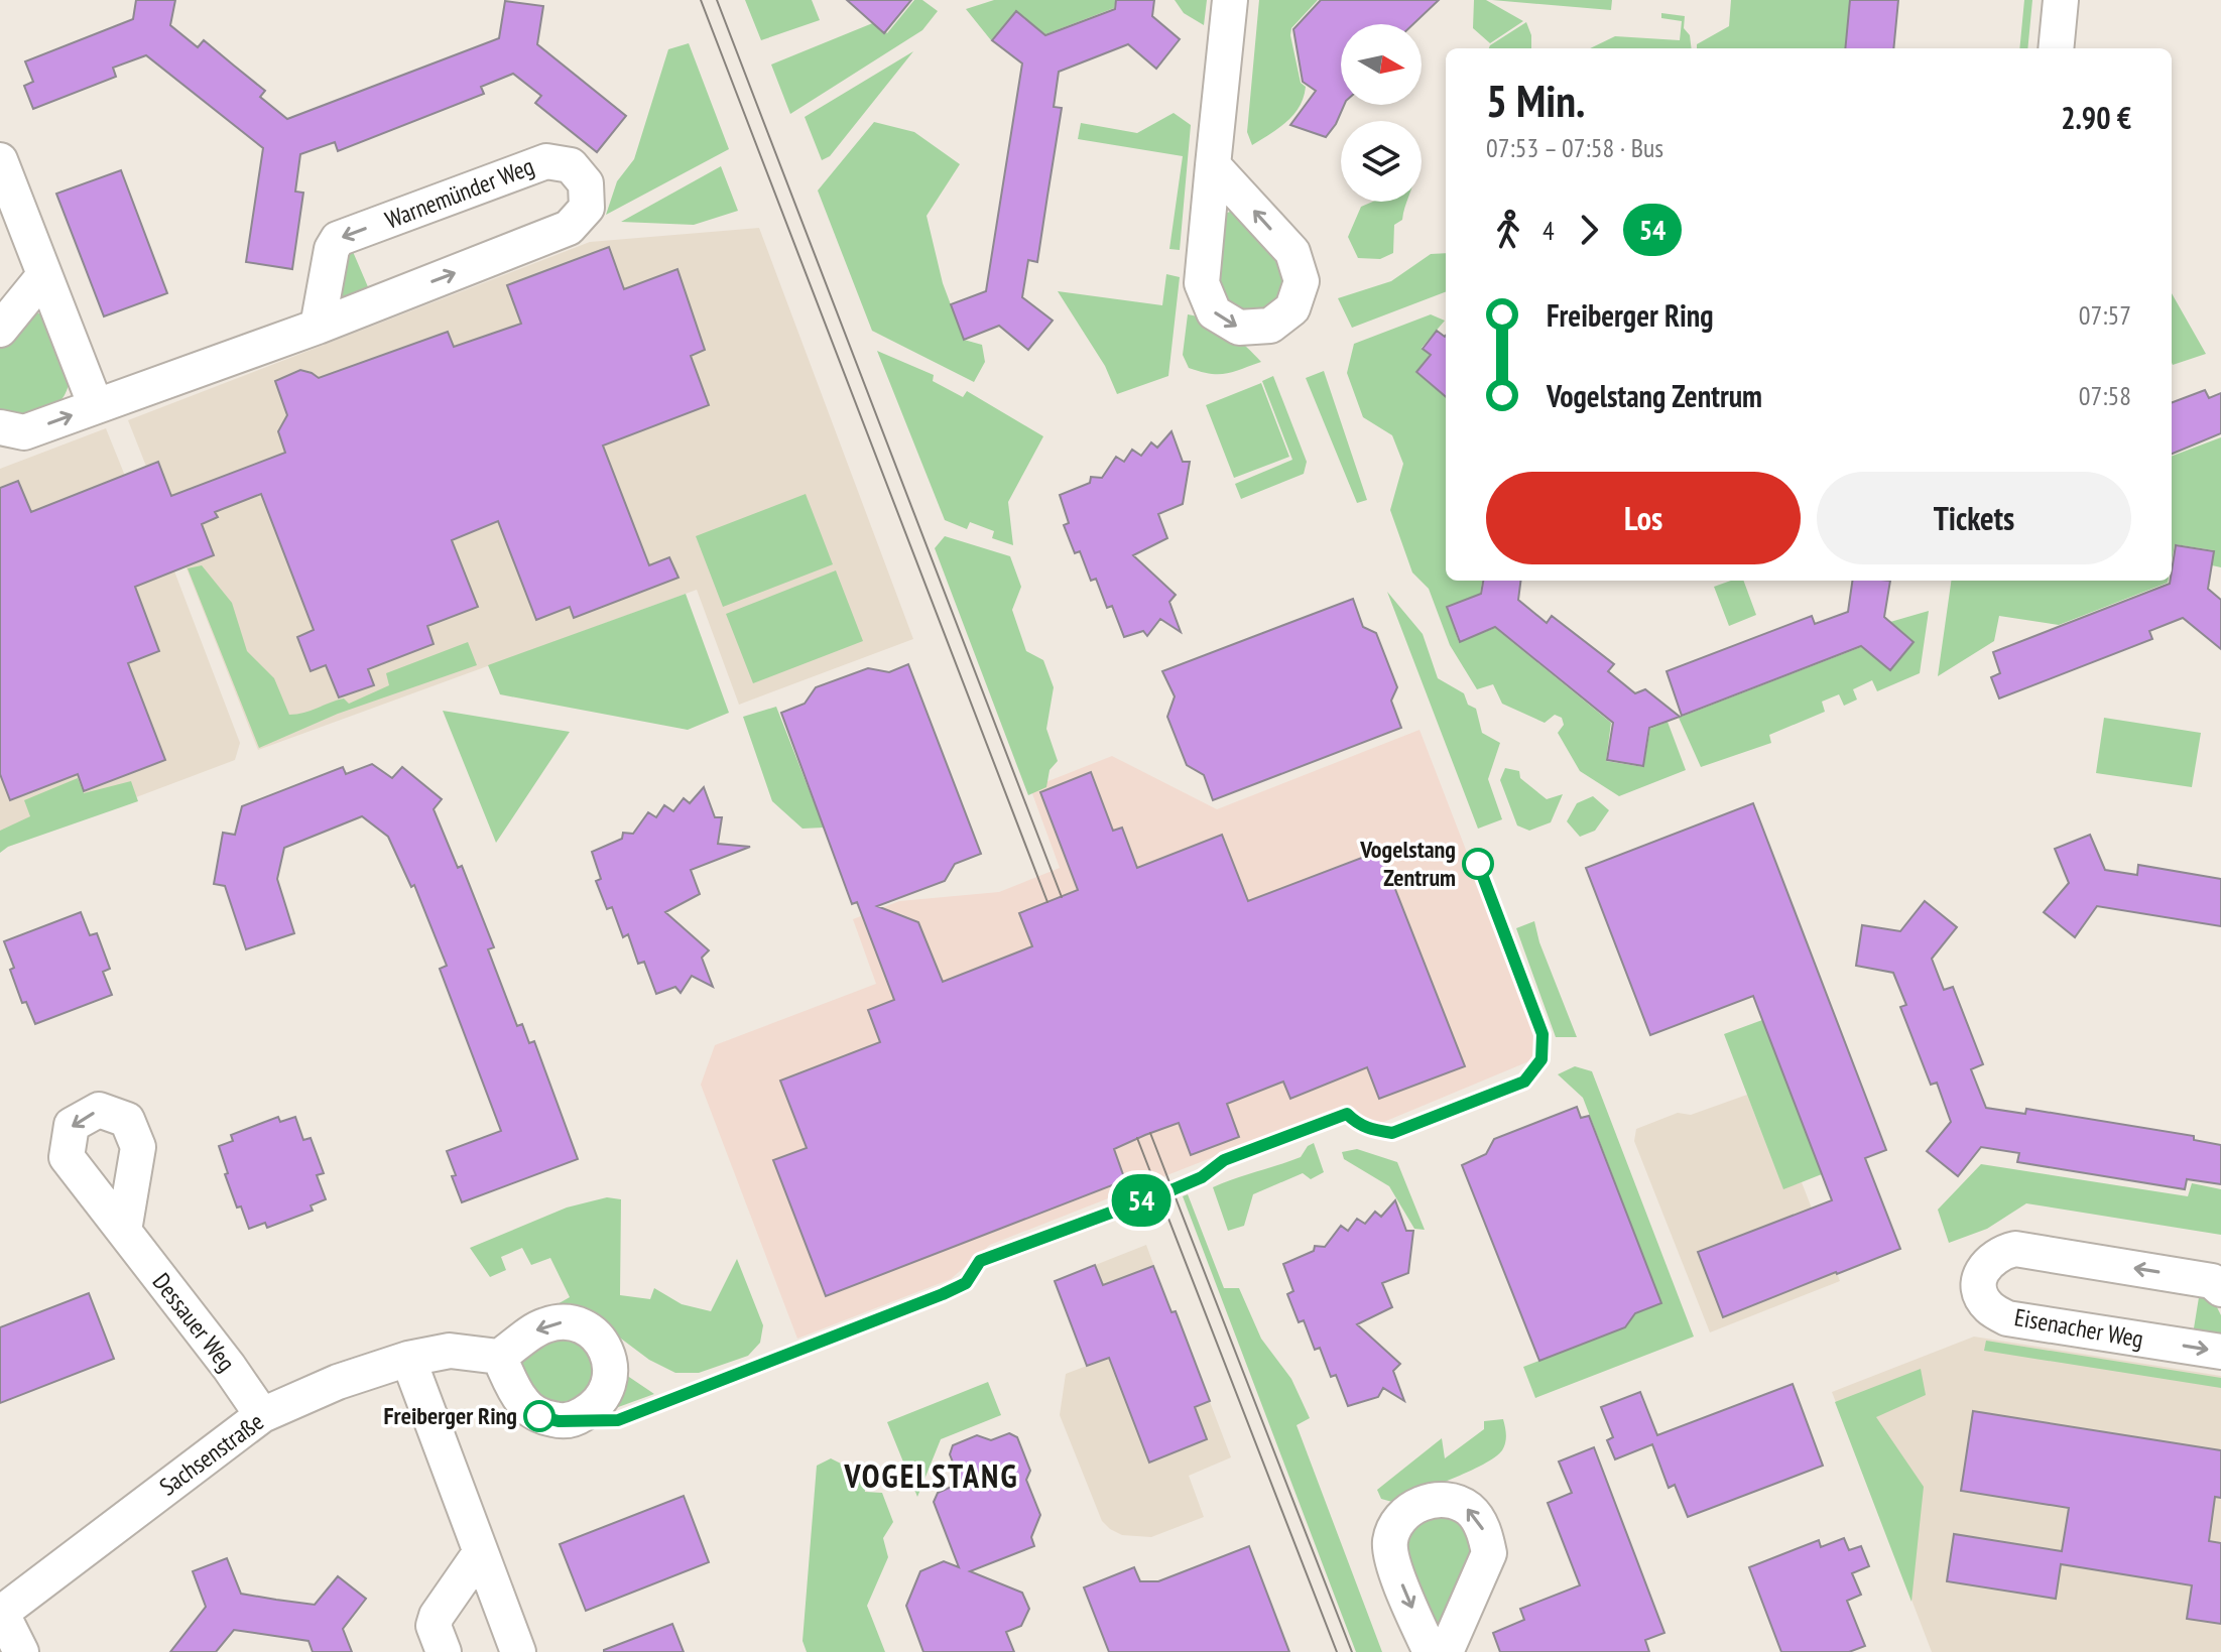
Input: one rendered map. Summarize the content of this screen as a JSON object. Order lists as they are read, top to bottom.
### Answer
{
  "streets": {
    "street": [
      "Warnemünder Weg",
      "Dessauer Weg",
      "Eisenacher Weg",
      "Sachsenstraße"
    ]
  },
  "crossings": [
    ["Dessauer Weg", "Sachsenstraße"]
  ],
  "districts": ["VOGELSTANG"],
  "places": ["Vogelstang Zentrum", "Freiberger Ring"],
  "lines": ["bus line 54"],
  "north": "right",
  "page": {
    "on_map": "54",
    "heading": ["5 Min.", "07:53 – 07:58 · Bus", "2.90 €"],
    "legs": ["4", "54"],
    "list": [
      {
        "name": "Freiberger Ring",
        "value": "07:57"
      },
      {
        "name": "Vogelstang Zentrum",
        "value": "07:58"
      }
    ],
    "buttons": ["Los", "Tickets"]
  }
}
